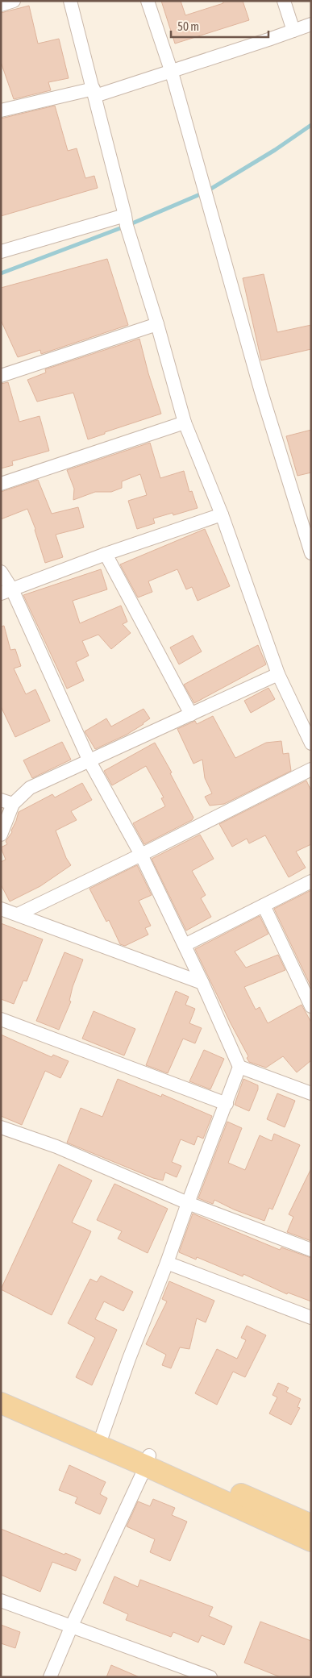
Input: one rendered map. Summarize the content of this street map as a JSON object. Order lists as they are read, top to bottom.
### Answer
{
  "scale_bar": "50 m"
}
